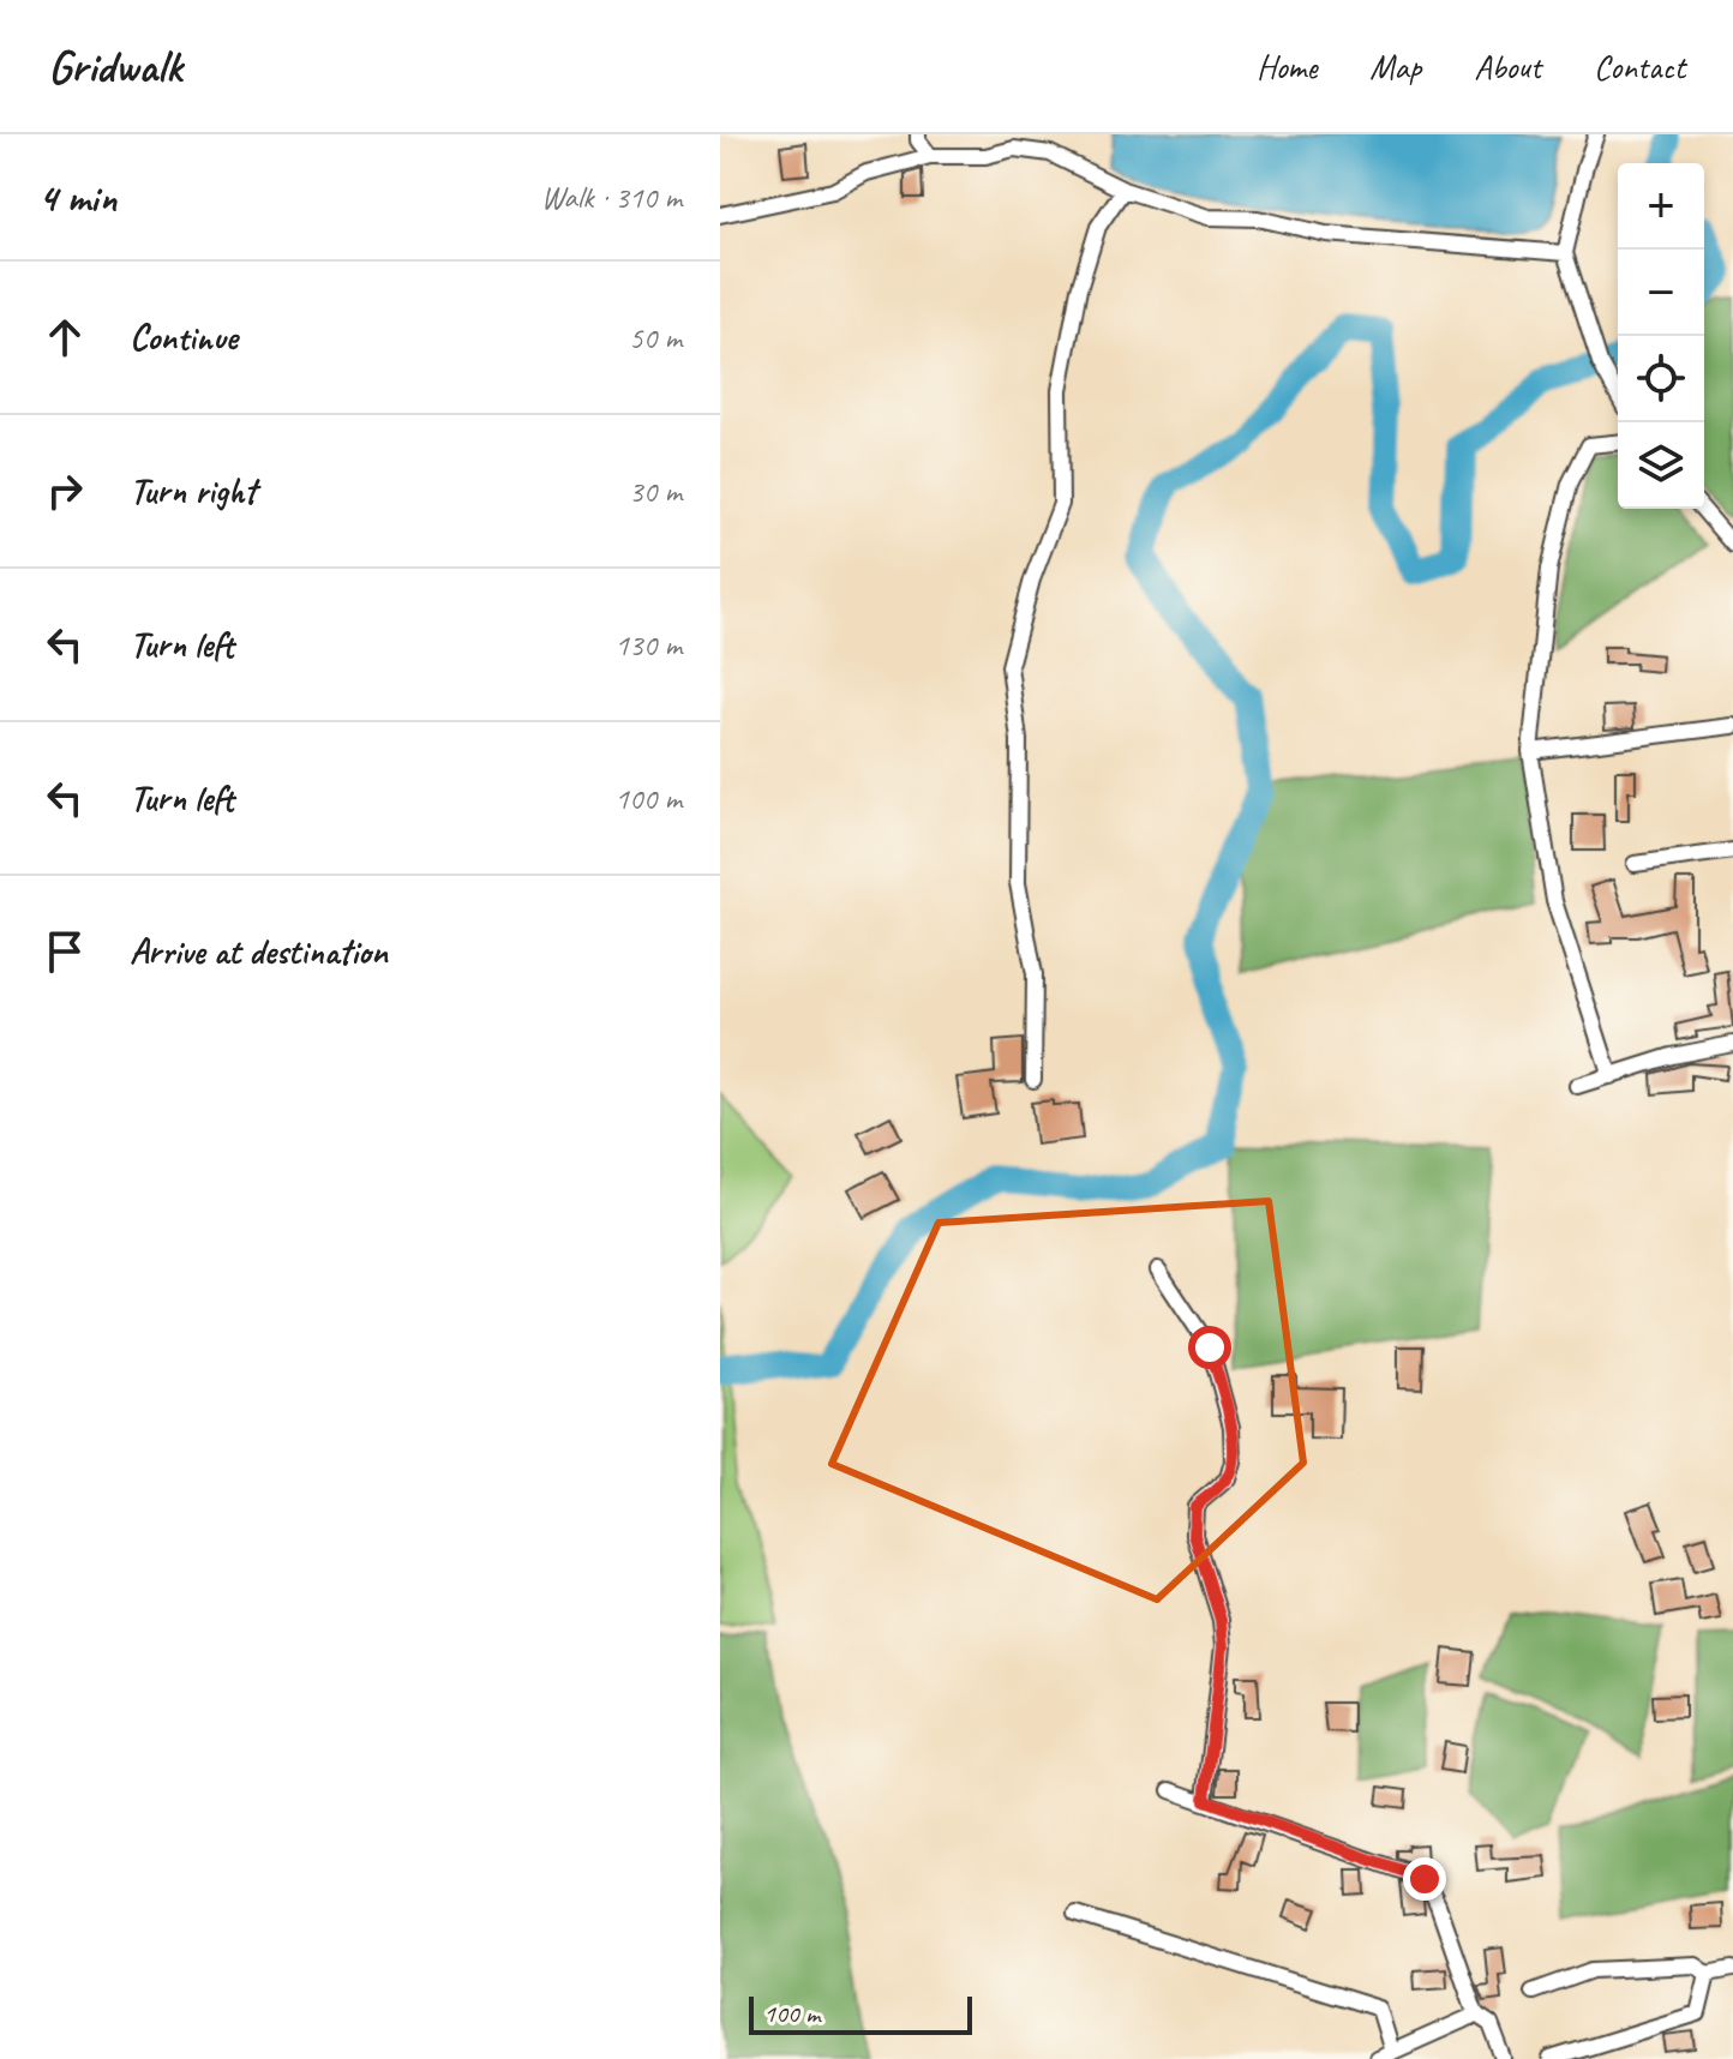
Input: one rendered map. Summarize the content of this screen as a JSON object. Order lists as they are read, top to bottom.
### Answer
{
  "scale_bar": "100 m",
  "page": {
    "header": "Gridwalk",
    "nav": [
      "Home",
      "Map",
      "About",
      "Contact"
    ],
    "heading": ["4 min", "Walk · 310 m"],
    "map_buttons": ["+", "−"],
    "list": [
      ["Continue", "50 m"],
      ["Turn right", "30 m"],
      ["Turn left", "130 m"],
      ["Turn left", "100 m"],
      "Arrive at destination"
    ],
    "scale": "100 m"
  }
}
